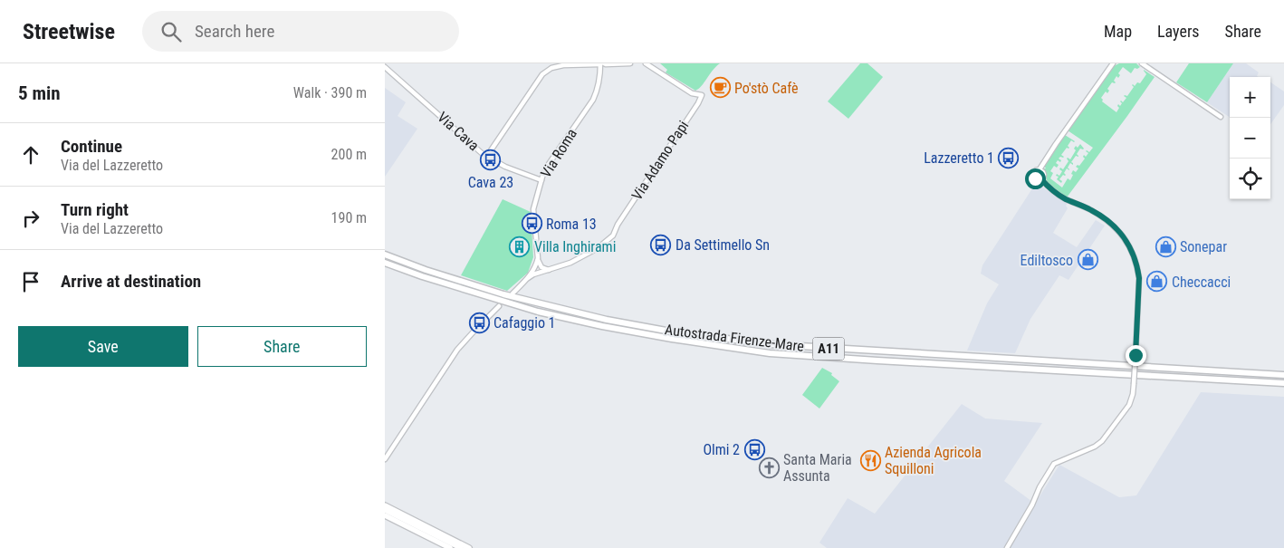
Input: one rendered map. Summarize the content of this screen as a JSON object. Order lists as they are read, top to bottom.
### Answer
{
  "streets": {
    "highway": ["Autostrada Firenze-Mare", "A11"],
    "street": ["Via Cava", "Via Roma", "Via Adamo Papi"]
  },
  "crossings": [
    ["Via Cava", "Via Roma"]
  ],
  "places": {
    "cafe": ["Po'stò Cafè"],
    "bus stop": [
      "Lazzeretto 1",
      "Cava 23",
      "Roma 13",
      "Da Settimello Sn",
      "Cafaggio 1",
      "Olmi 2"
    ],
    "building": ["Villa Inghirami"],
    "shop": ["Sonepar", "Ediltosco", "Checcacci"],
    "restaurant": ["Azienda Agricola Squilloni"],
    "church": ["Santa Maria Assunta"]
  },
  "page": {
    "header": "Streetwise",
    "search": "Search here",
    "nav": ["Map", "Layers", "Share"],
    "heading": ["5 min", "Walk · 390 m"],
    "map_buttons": ["+", "−"],
    "list": [
      ["Continue", "Via del Lazzeretto", "200 m"],
      ["Turn right", "Via del Lazzeretto", "190 m"],
      "Arrive at destination"
    ],
    "buttons": ["Save", "Share"]
  }
}
